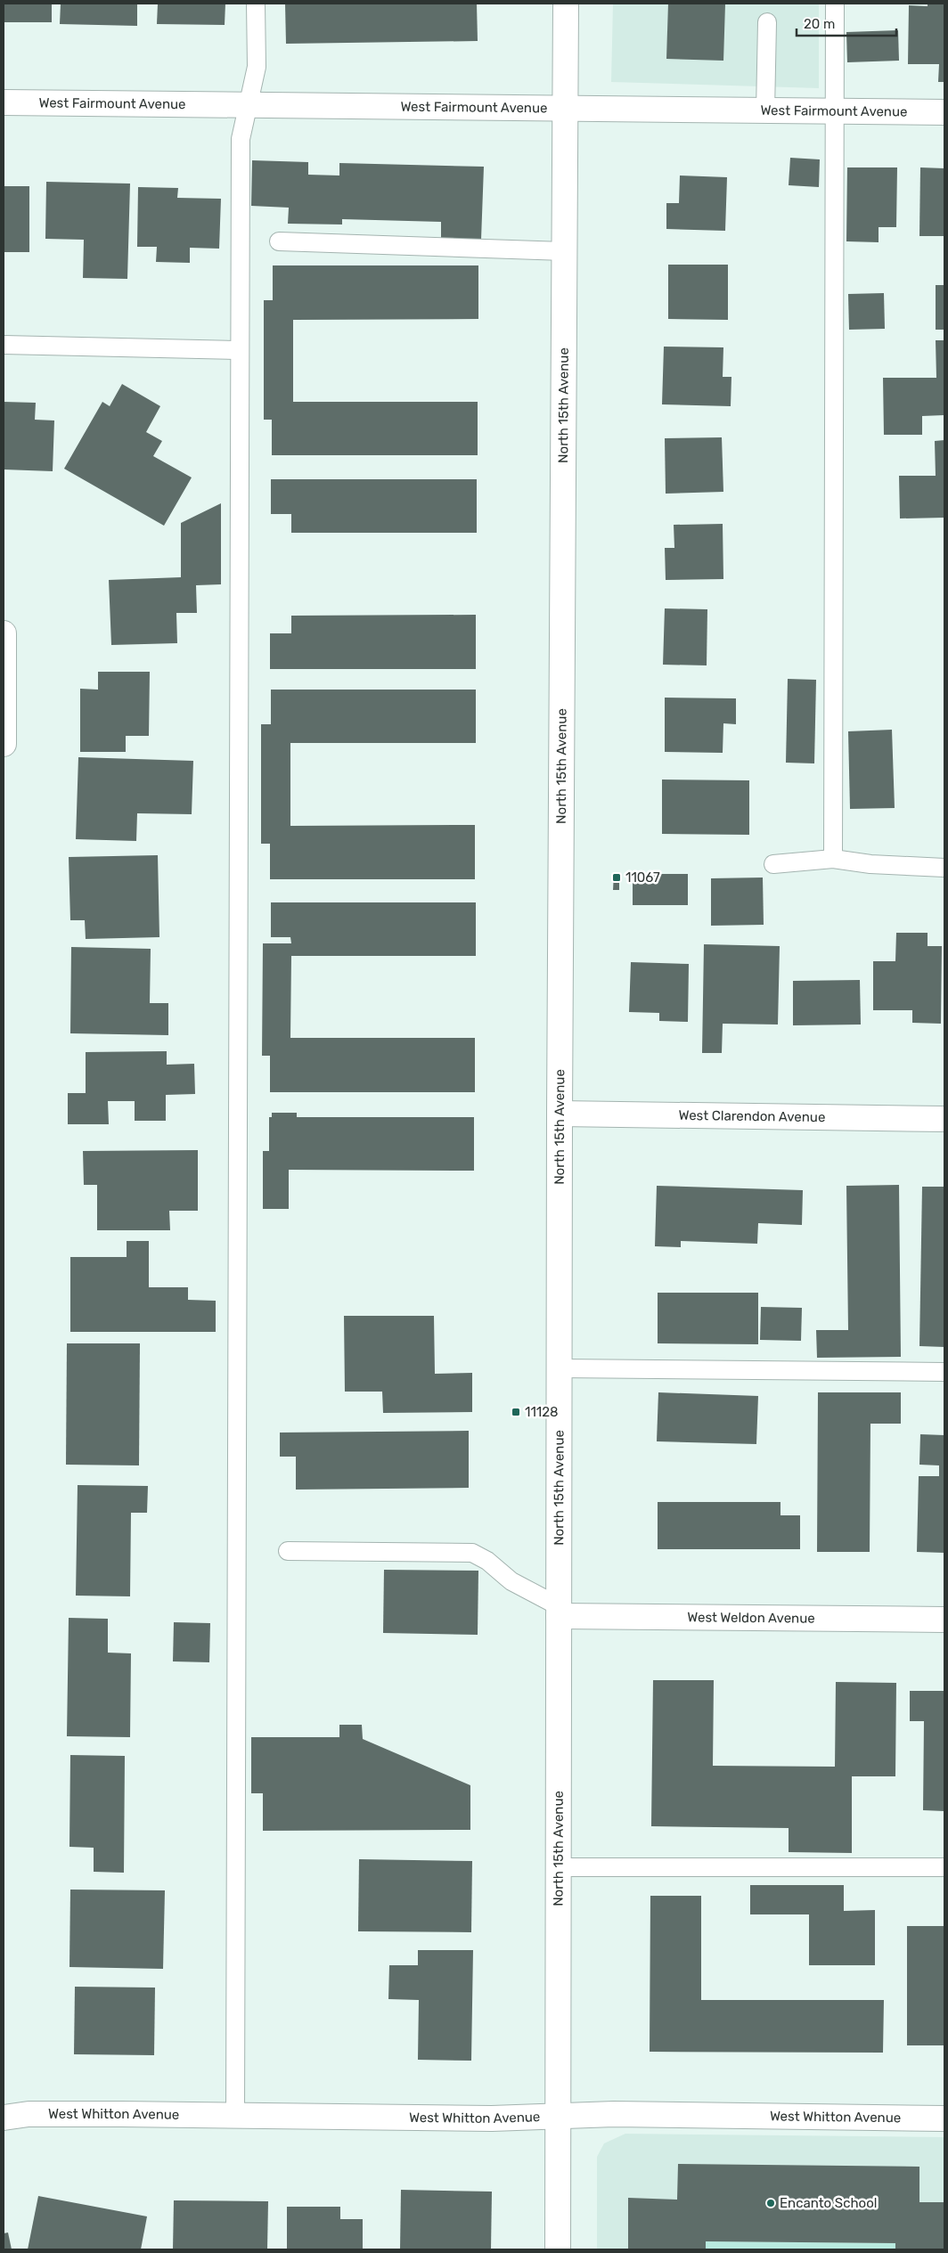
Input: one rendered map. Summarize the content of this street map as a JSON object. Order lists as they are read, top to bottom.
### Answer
{
  "streets": {
    "street": [
      "West Fairmount Avenue",
      "North 15th Avenue",
      "West Clarendon Avenue",
      "West Weldon Avenue",
      "West Whitton Avenue"
    ]
  },
  "crossings": [
    ["West Fairmount Avenue", "North 15th Avenue"],
    ["North 15th Avenue", "West Clarendon Avenue"],
    ["North 15th Avenue", "West Weldon Avenue"],
    ["North 15th Avenue", "West Whitton Avenue"]
  ],
  "places": {
    "transit": ["11067", "11128"],
    "other": ["Encanto School"]
  },
  "scale_bar": "20 m"
}
